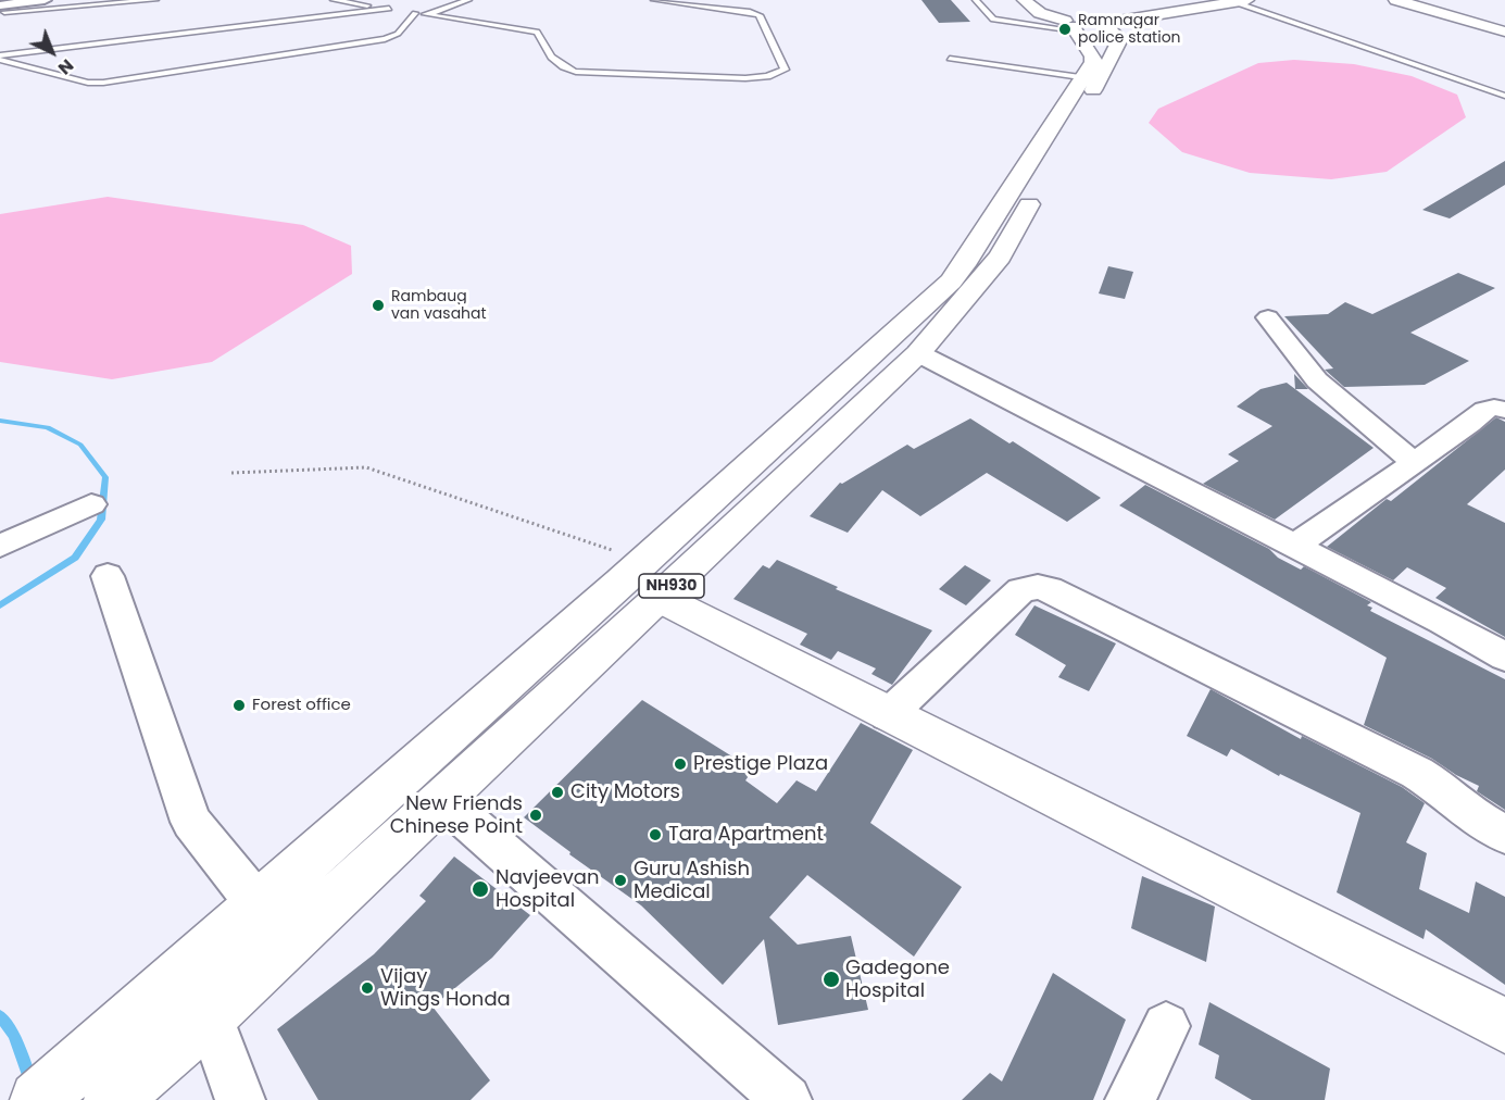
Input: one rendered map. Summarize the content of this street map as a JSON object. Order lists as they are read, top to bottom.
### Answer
{
  "streets": {
    "main road": ["NH930"]
  },
  "places": [
    "Ramnagar police station",
    "Rambaug van vasahat",
    "Forest office",
    "Prestige Plaza",
    "City Motors",
    "New Friends Chinese Point",
    "Tara Apartment",
    "Guru Ashish Medical",
    "Navjeevan Hospital",
    "Gadegone Hospital",
    "Vijay Wings Honda"
  ],
  "north": "bottom right"
}
